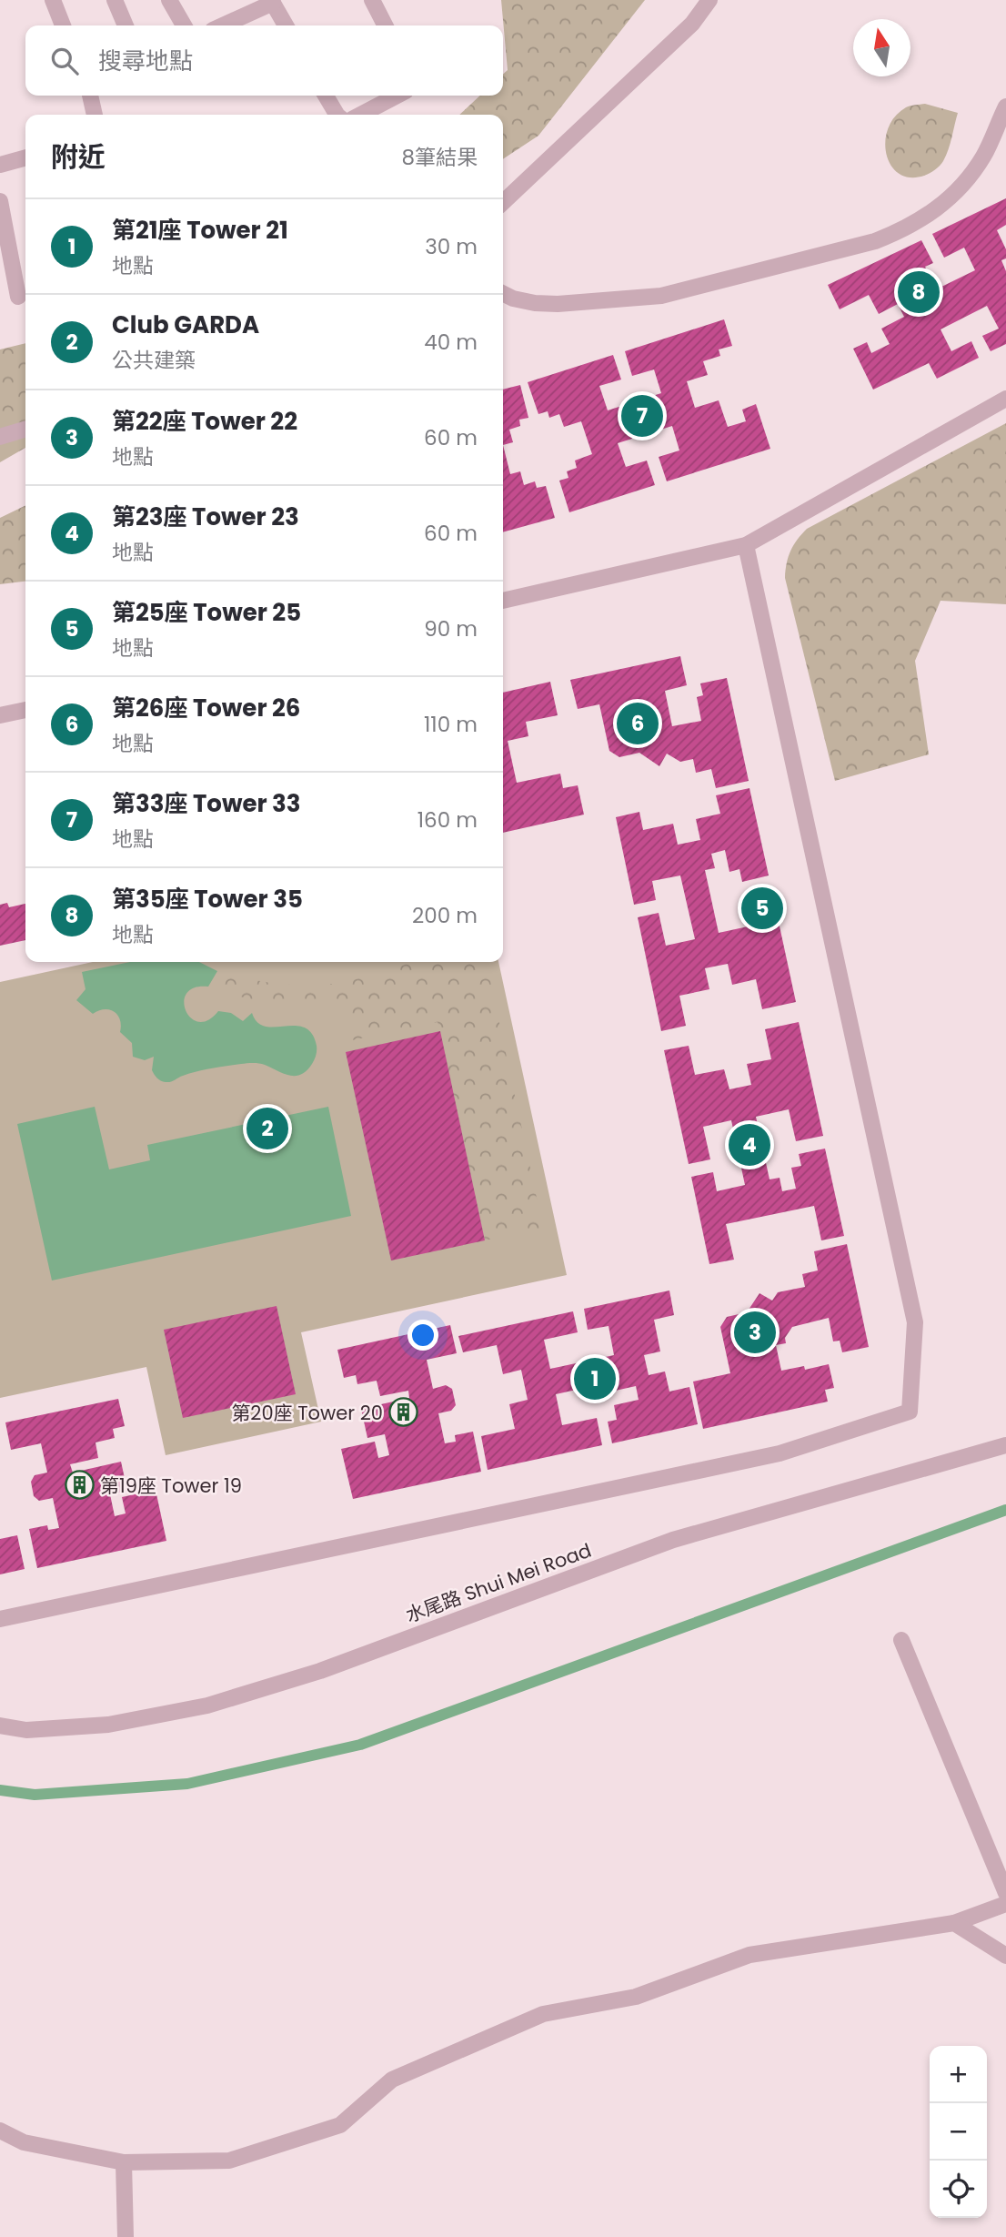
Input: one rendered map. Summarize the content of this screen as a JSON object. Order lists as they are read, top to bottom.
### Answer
{
  "streets": {
    "street": ["水尾路 Shui Mei Road"]
  },
  "places": {
    "building": ["第20座 Tower 20", "第19座 Tower 19"]
  },
  "north": "top",
  "page": {
    "search": "搜尋地點",
    "heading": ["附近", "8筆結果"],
    "list": [
      {
        "mark": "1",
        "name": "第21座 Tower 21",
        "note": "地點",
        "value": "30 m"
      },
      {
        "mark": "2",
        "name": "Club GARDA",
        "note": "公共建築",
        "value": "40 m"
      },
      {
        "mark": "3",
        "name": "第22座 Tower 22",
        "note": "地點",
        "value": "60 m"
      },
      {
        "mark": "4",
        "name": "第23座 Tower 23",
        "note": "地點",
        "value": "60 m"
      },
      {
        "mark": "5",
        "name": "第25座 Tower 25",
        "note": "地點",
        "value": "90 m"
      },
      {
        "mark": "6",
        "name": "第26座 Tower 26",
        "note": "地點",
        "value": "110 m"
      },
      {
        "mark": "7",
        "name": "第33座 Tower 33",
        "note": "地點",
        "value": "160 m"
      },
      {
        "mark": "8",
        "name": "第35座 Tower 35",
        "note": "地點",
        "value": "200 m"
      }
    ],
    "pins": [
      "8",
      "7",
      "6",
      "5",
      "2",
      "4",
      "3",
      "1"
    ],
    "map_buttons": ["+", "−"]
  }
}
